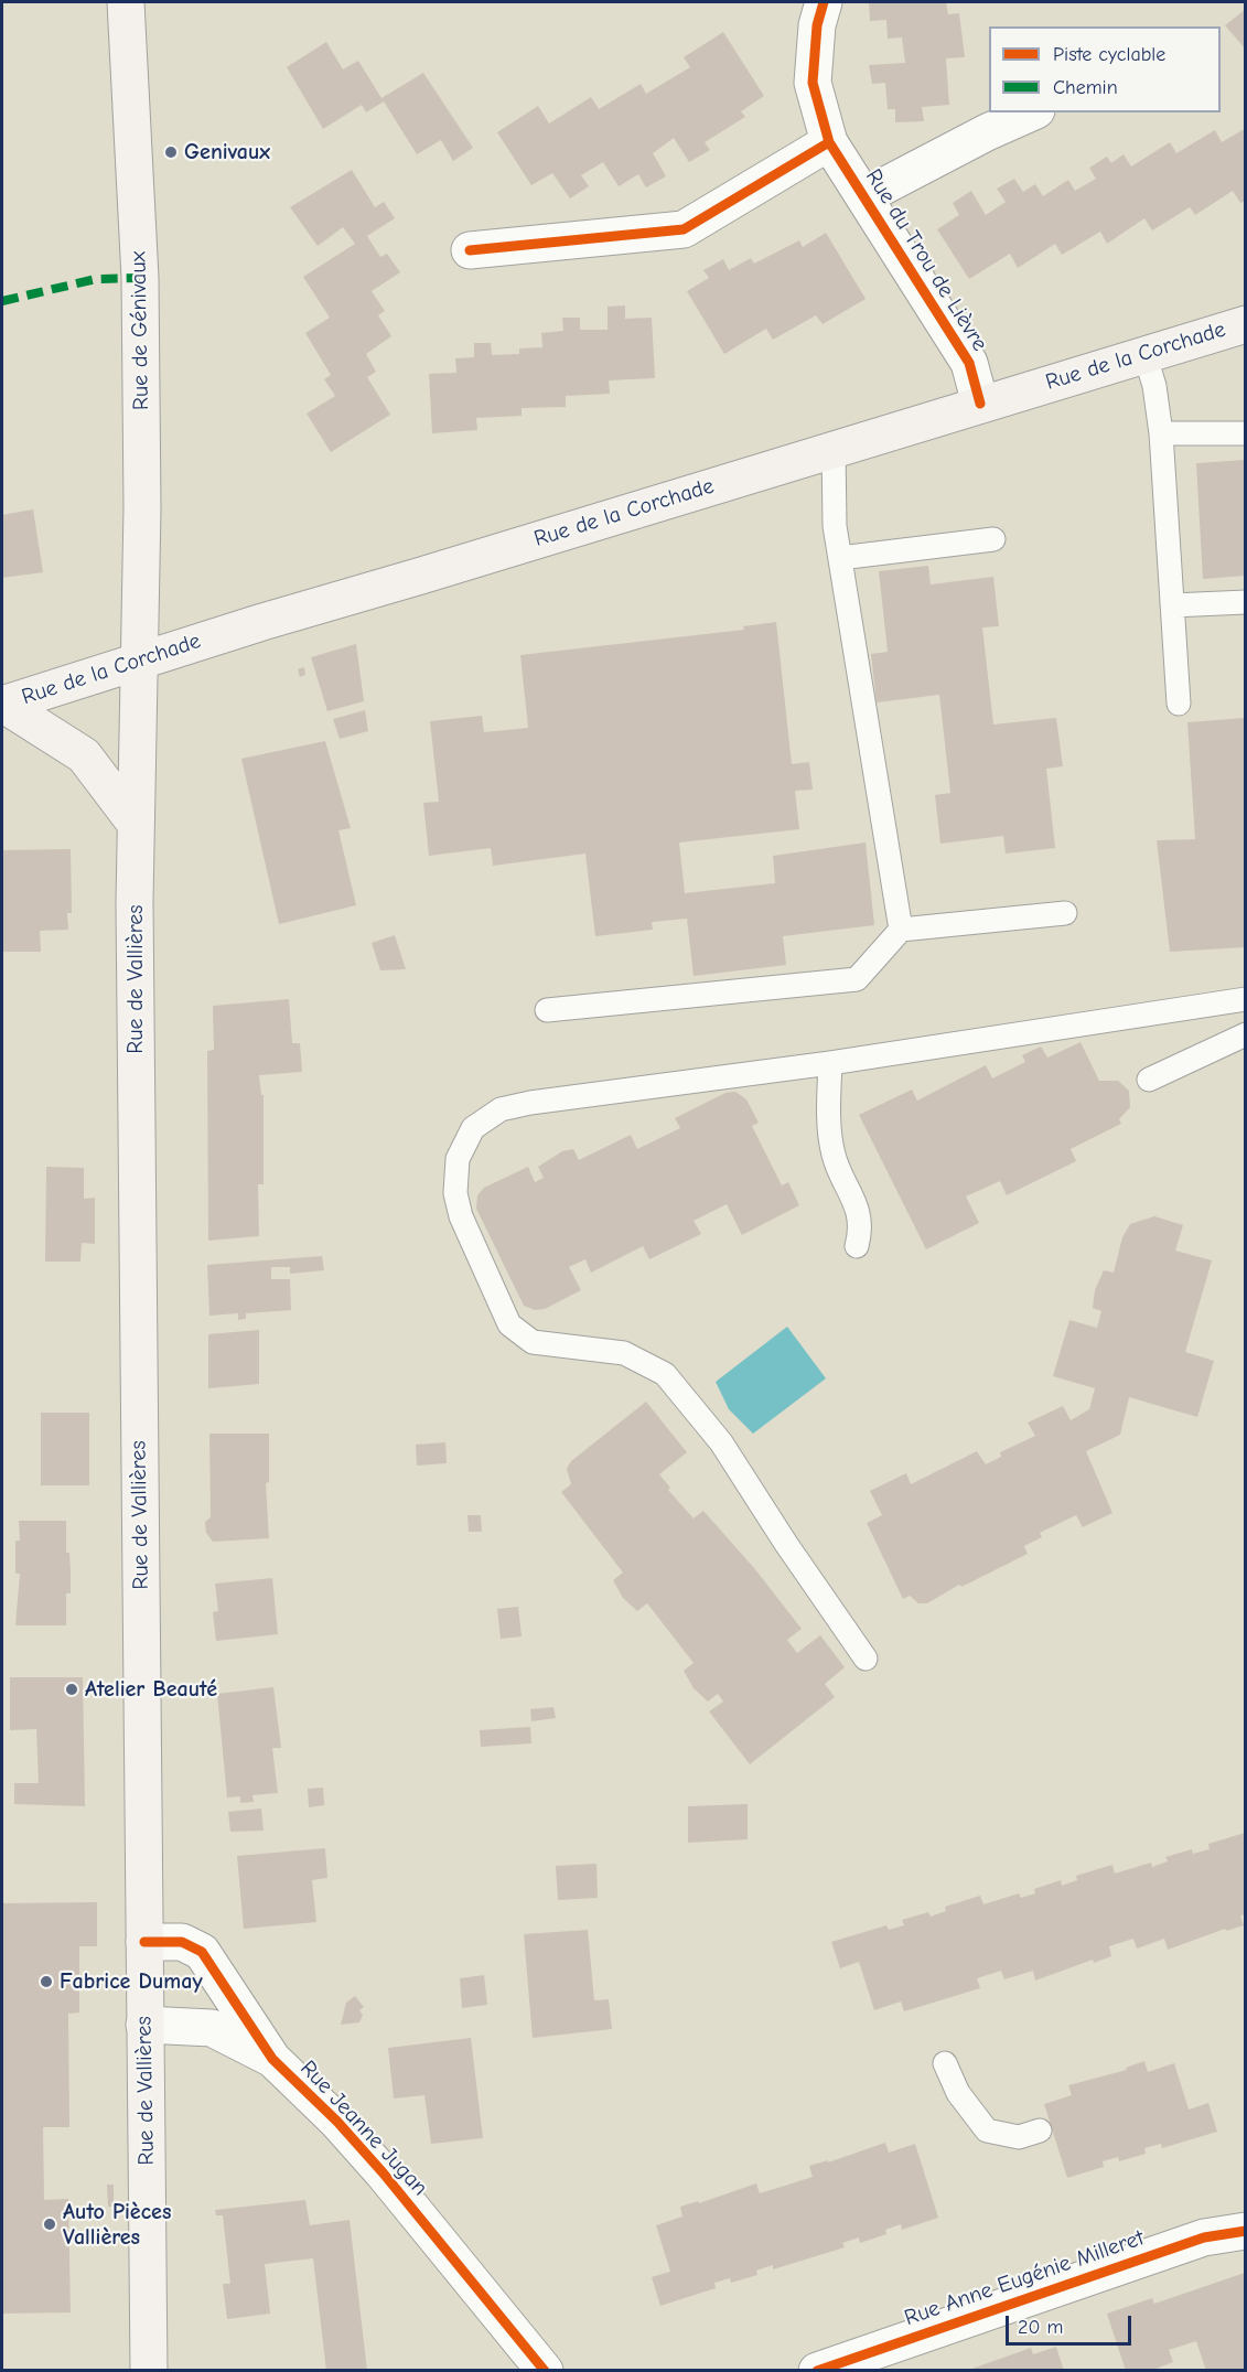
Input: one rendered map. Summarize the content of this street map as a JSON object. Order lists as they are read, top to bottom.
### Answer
{
  "streets": {
    "main road": ["Rue de Génivaux", "Rue de la Corchade", "Rue de Vallières"],
    "street": ["Rue du Trou de Lièvre", "Rue Jeanne Jugan", "Rue Anne Eugénie Milleret"]
  },
  "crossings": [
    ["Rue du Trou de Lièvre", "Rue de la Corchade"],
    ["Rue de Génivaux", "Rue de la Corchade"],
    ["Rue de Génivaux", "Rue de Vallières"],
    ["Rue de la Corchade", "Rue de Vallières"],
    ["Rue de Vallières", "Rue Jeanne Jugan"]
  ],
  "places": [
    "Genivaux",
    "Atelier Beauté",
    "Fabrice Dumay",
    "Auto Pièces Vallières"
  ],
  "legend": ["Piste cyclable", "Chemin"],
  "scale_bar": "20 m"
}
